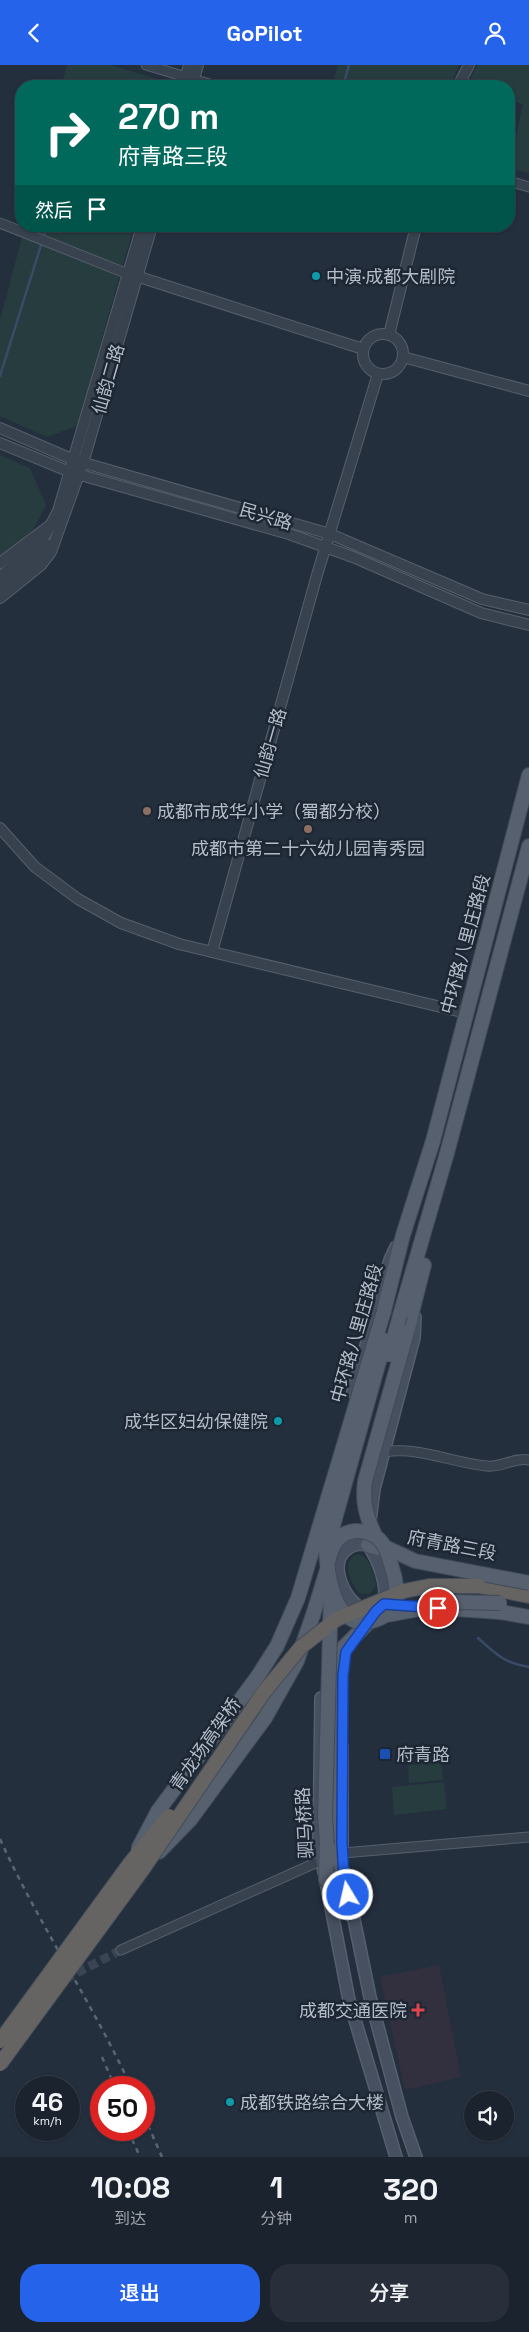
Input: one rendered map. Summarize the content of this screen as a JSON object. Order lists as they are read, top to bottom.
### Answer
{
  "streets": {
    "highway": ["青龙场高架桥"],
    "main road": ["中环路八里庄路段", "府青路三段", "驷马桥路"],
    "street": ["仙韵二路", "民兴路", "仙韵一路"]
  },
  "crossings": [
    ["仙韵二路", "民兴路"],
    ["民兴路", "仙韵一路"],
    ["中环路八里庄路段", "青龙场高架桥"]
  ],
  "places": {
    "other": [
      "中演·成都大剧院",
      "成都市成华小学（蜀都分校）",
      "成都市第二十六幼儿园青秀园",
      "成华区妇幼保健院",
      "成都铁路综合大楼"
    ],
    "transit": ["府青路"],
    "health": ["成都交通医院"]
  },
  "page": {
    "header": "GoPilot",
    "turn": ["270 m", "府青路三段"],
    "then": "然后",
    "speed": "46 km/h",
    "limit": "50",
    "eta": [
      "10:08",
      "到达",
      "1",
      "分钟",
      "320",
      "m"
    ],
    "buttons": ["退出", "分享"]
  }
}
